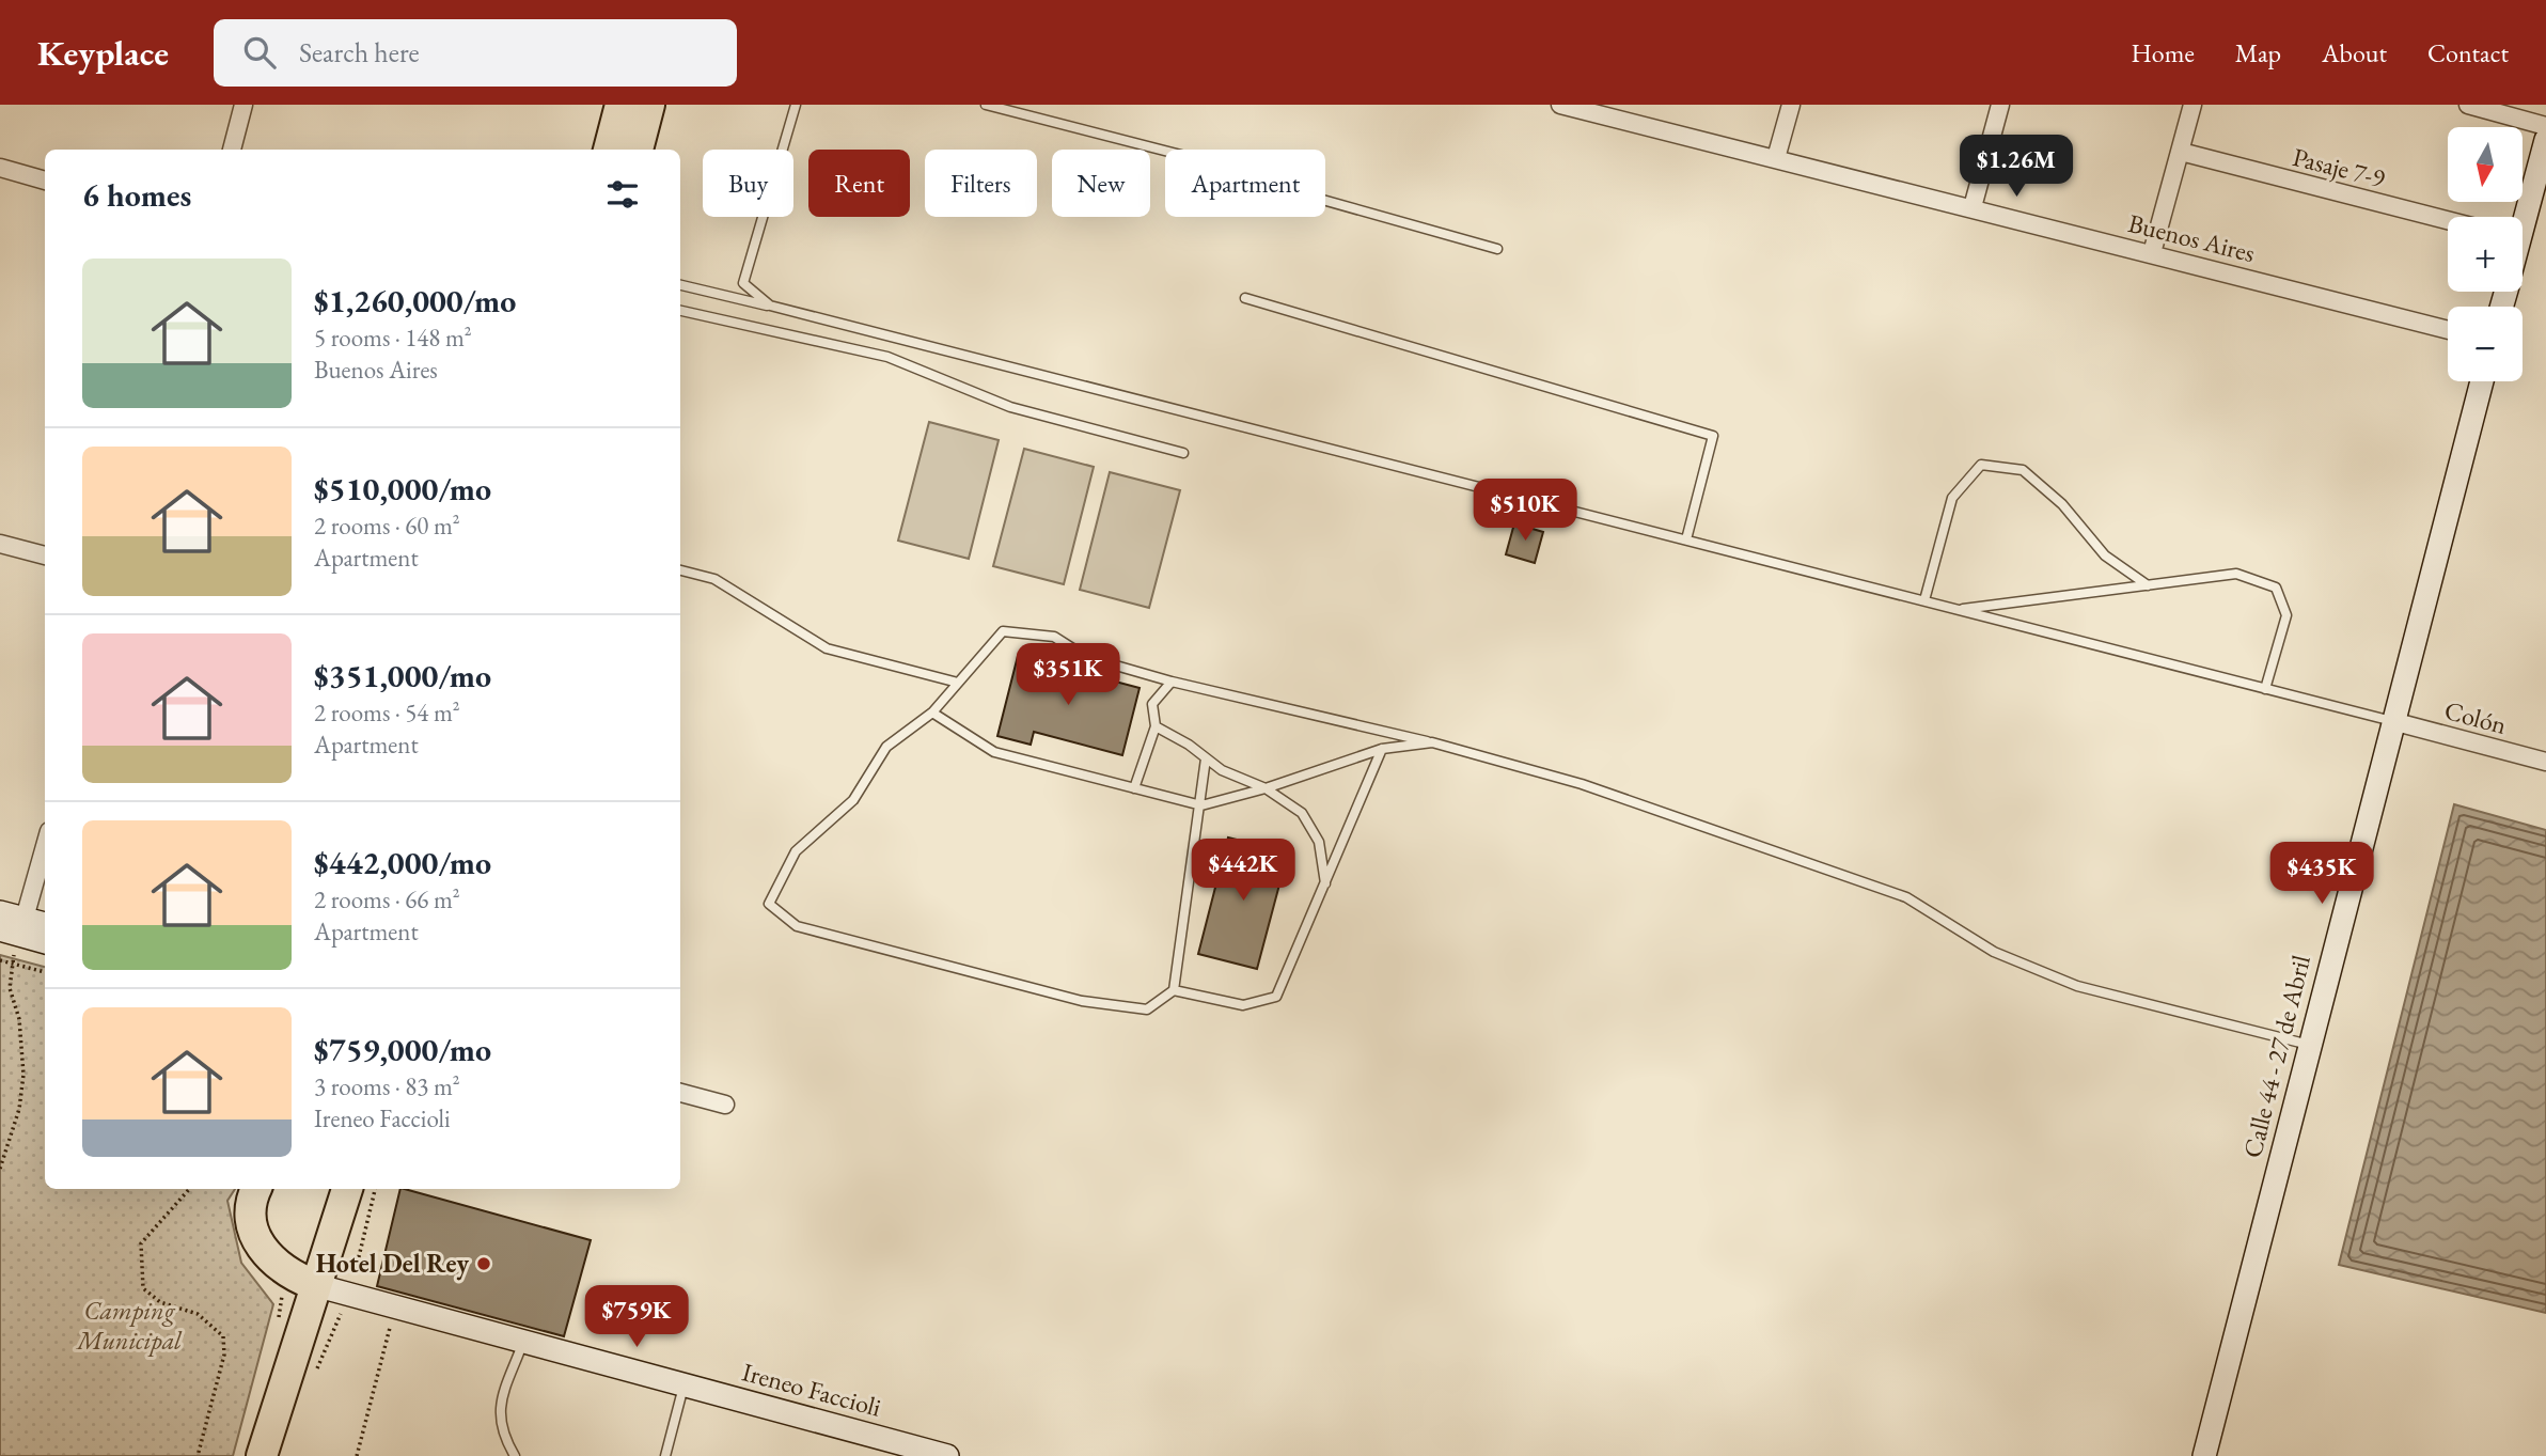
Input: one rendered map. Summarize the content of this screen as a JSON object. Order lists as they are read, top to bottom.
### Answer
{
  "streets": {
    "street": [
      "Pasaje 7-9",
      "Buenos Aires",
      "Colón",
      "Calle 44 - 27 de Abril",
      "Ireneo Faccioli"
    ]
  },
  "crossings": [
    ["Colón", "Calle 44 - 27 de Abril"]
  ],
  "parks": ["Camping Municipal"],
  "places": ["Hotel Del Rey"],
  "north": "bottom",
  "page": {
    "header": "Keyplace",
    "search": "Search here",
    "nav": [
      "Home",
      "Map",
      "About",
      "Contact"
    ],
    "map_buttons": ["+", "−"],
    "price": [
      "$1.26M",
      "$510K",
      "$351K",
      "$442K",
      "$435K",
      "$759K"
    ],
    "chip": [
      "Buy",
      "Rent",
      "Filters",
      "New",
      "Apartment"
    ],
    "heading": "6 homes",
    "list": [
      {
        "name": "$1,260,000/mo",
        "note": "5 rooms · 148 m² · Buenos Aires"
      },
      {
        "name": "$510,000/mo",
        "note": "2 rooms · 60 m² · Apartment"
      },
      {
        "name": "$351,000/mo",
        "note": "2 rooms · 54 m² · Apartment"
      },
      {
        "name": "$442,000/mo",
        "note": "2 rooms · 66 m² · Apartment"
      },
      {
        "name": "$759,000/mo",
        "note": "3 rooms · 83 m² · Ireneo Faccioli"
      }
    ]
  }
}
